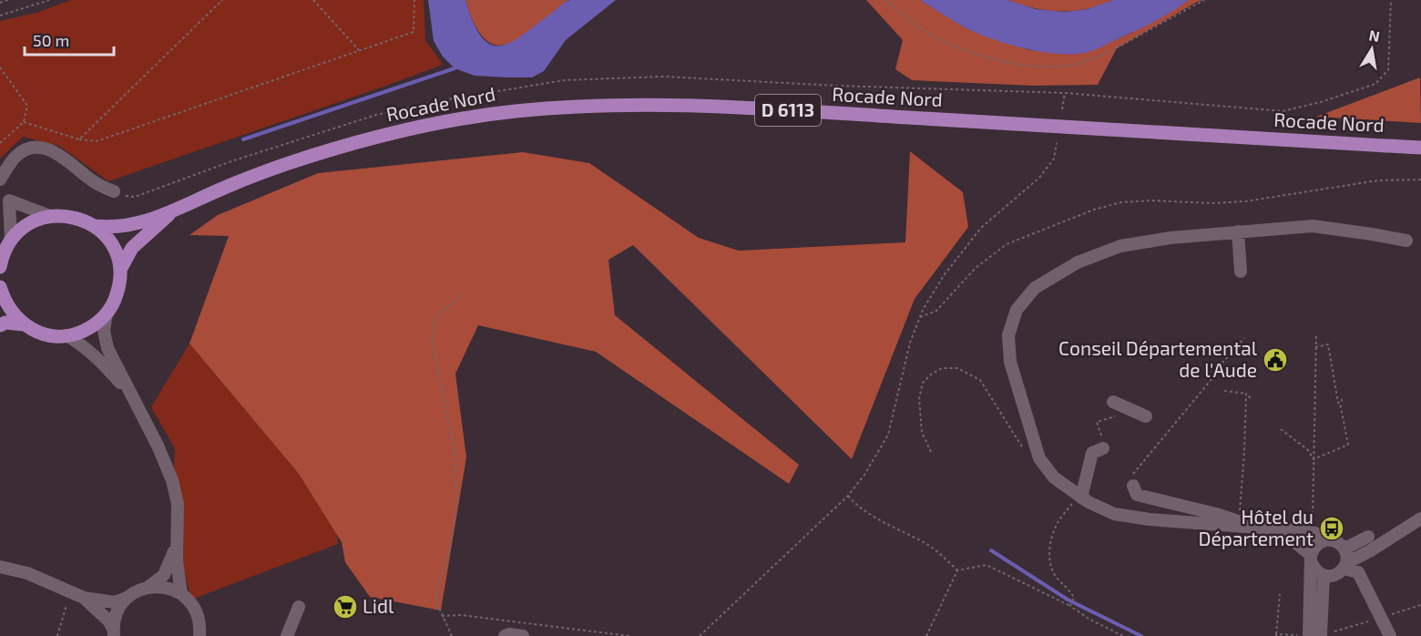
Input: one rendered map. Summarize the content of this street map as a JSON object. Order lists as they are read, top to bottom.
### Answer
{
  "streets": {
    "main road": ["Rocade Nord", "D 6113"]
  },
  "places": {
    "public building": ["Conseil Départemental de l'Aude"],
    "bus stop": ["Hôtel du Département"],
    "supermarket": ["Lidl"]
  },
  "scale_bar": "50 m",
  "north": "top"
}
